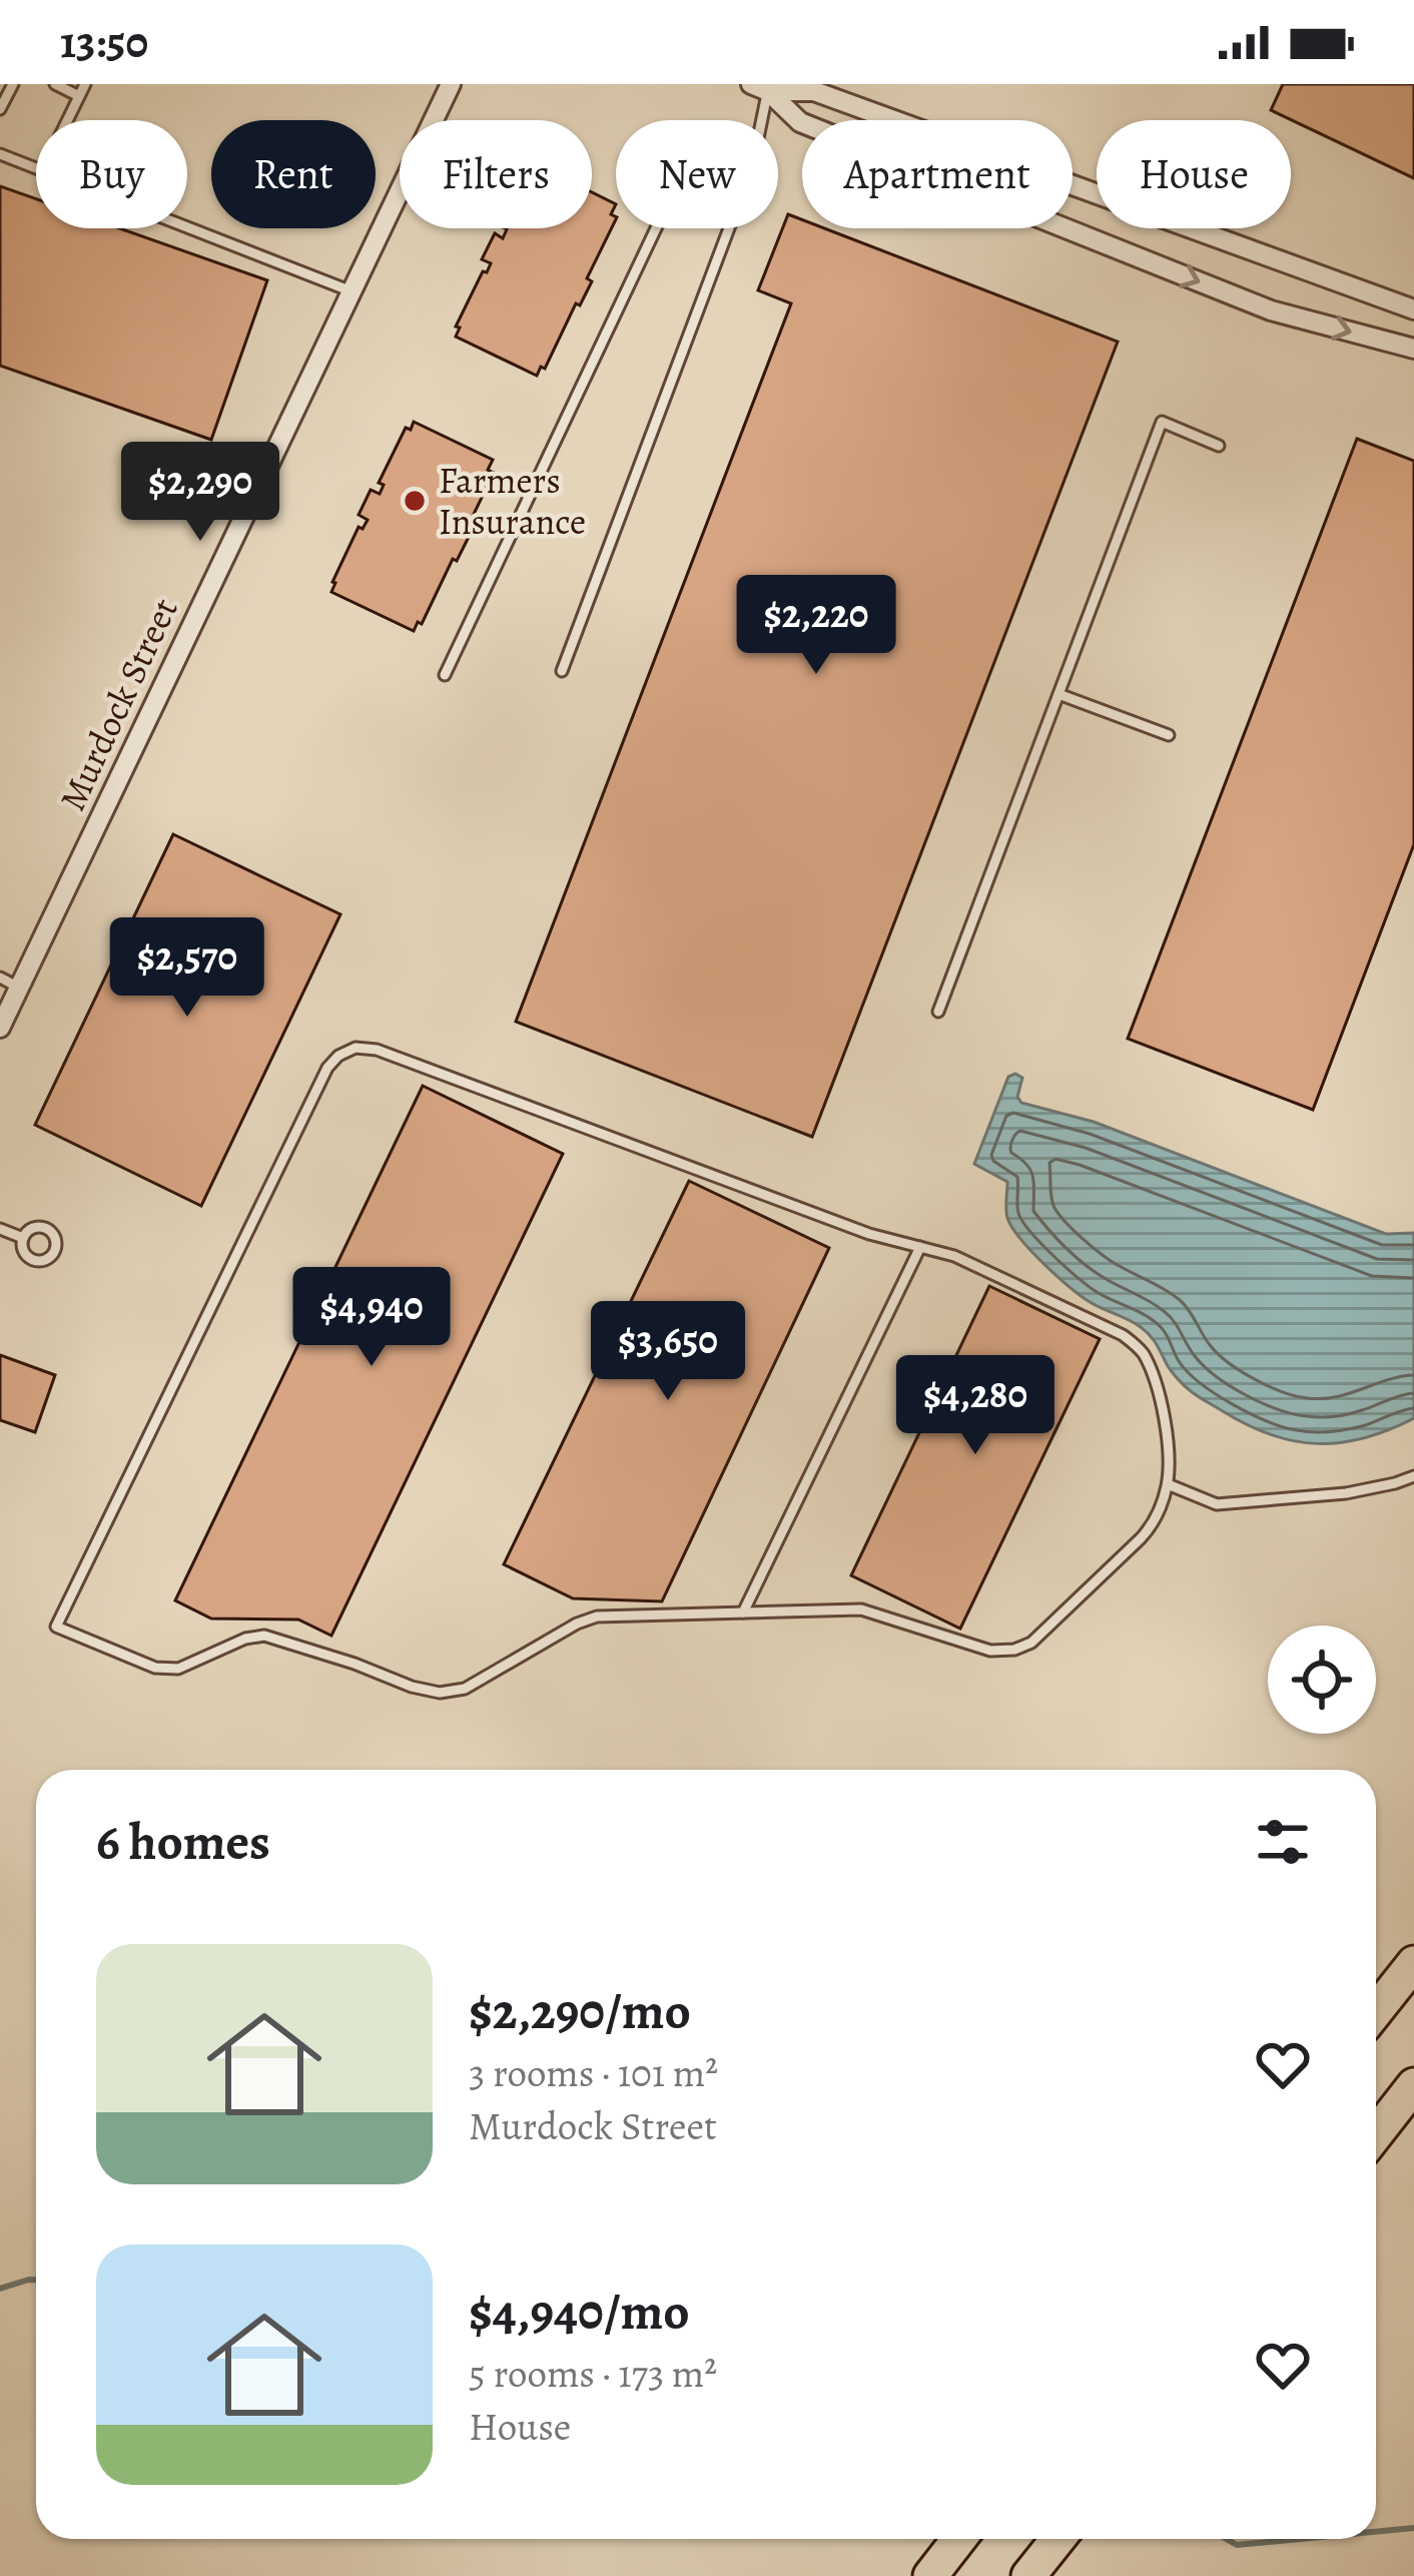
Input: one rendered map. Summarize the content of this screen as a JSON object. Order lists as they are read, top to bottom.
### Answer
{
  "streets": {
    "street": ["Murdock Street"]
  },
  "places": ["Farmers Insurance"],
  "page": {
    "status": "13:50",
    "chip": [
      "Buy",
      "Rent",
      "Filters",
      "New",
      "Apartment",
      "House"
    ],
    "price": [
      "$2,290",
      "$2,220",
      "$2,570",
      "$4,940",
      "$3,650",
      "$4,280"
    ],
    "heading": "6 homes",
    "list": [
      {
        "name": "$2,290/mo",
        "note": "3 rooms · 101 m² · Murdock Street"
      },
      {
        "name": "$4,940/mo",
        "note": "5 rooms · 173 m² · House"
      }
    ]
  }
}
